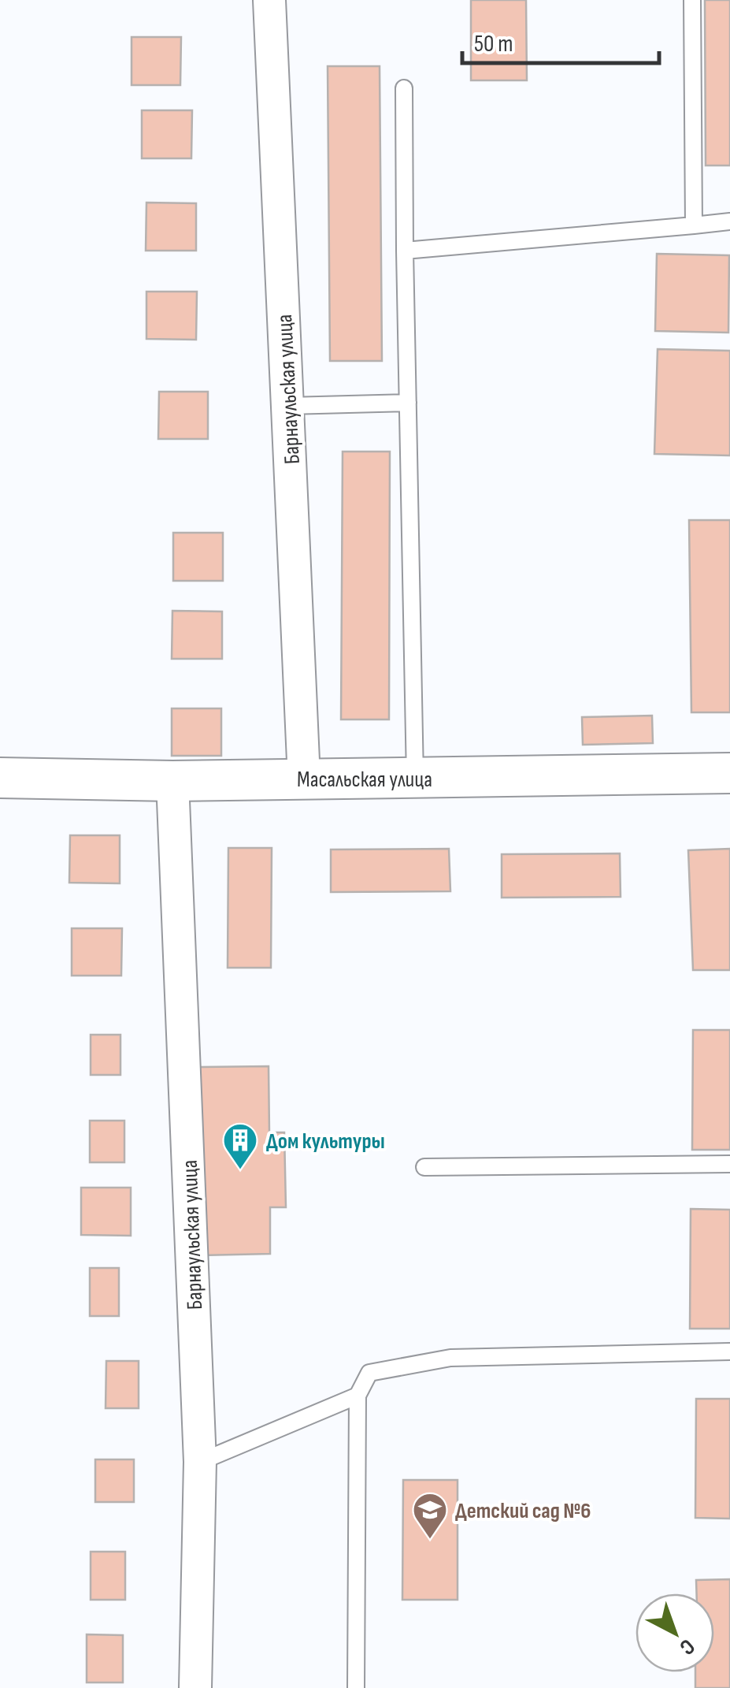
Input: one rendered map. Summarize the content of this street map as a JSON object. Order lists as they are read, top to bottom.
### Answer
{
  "streets": {
    "street": ["Барнаульская улица", "Масальская улица"]
  },
  "crossings": [
    ["Барнаульская улица", "Масальская улица"]
  ],
  "places": {
    "building": ["Дом культуры"],
    "school or university": ["Детский сад №6"]
  },
  "scale_bar": "50 m",
  "north": "bottom right"
}
